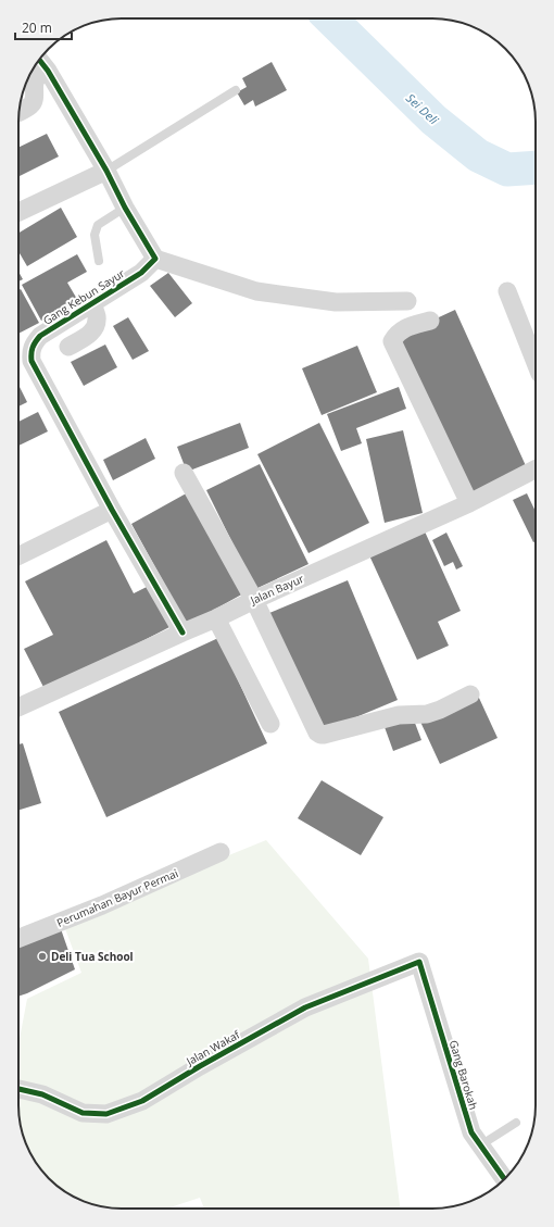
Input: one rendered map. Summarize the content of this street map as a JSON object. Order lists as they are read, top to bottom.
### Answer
{
  "streets": {
    "street": [
      "Gang Kebun Sayur",
      "Jalan Bayur",
      "Perumahan Bayur Permai",
      "Jalan Wakaf",
      "Gang Barokah"
    ]
  },
  "crossings": [
    ["Gang Kebun Sayur", "Jalan Bayur"],
    ["Jalan Wakaf", "Gang Barokah"]
  ],
  "water": ["Sei Deli"],
  "places": ["Deli Tua School"],
  "scale_bar": "20 m"
}
